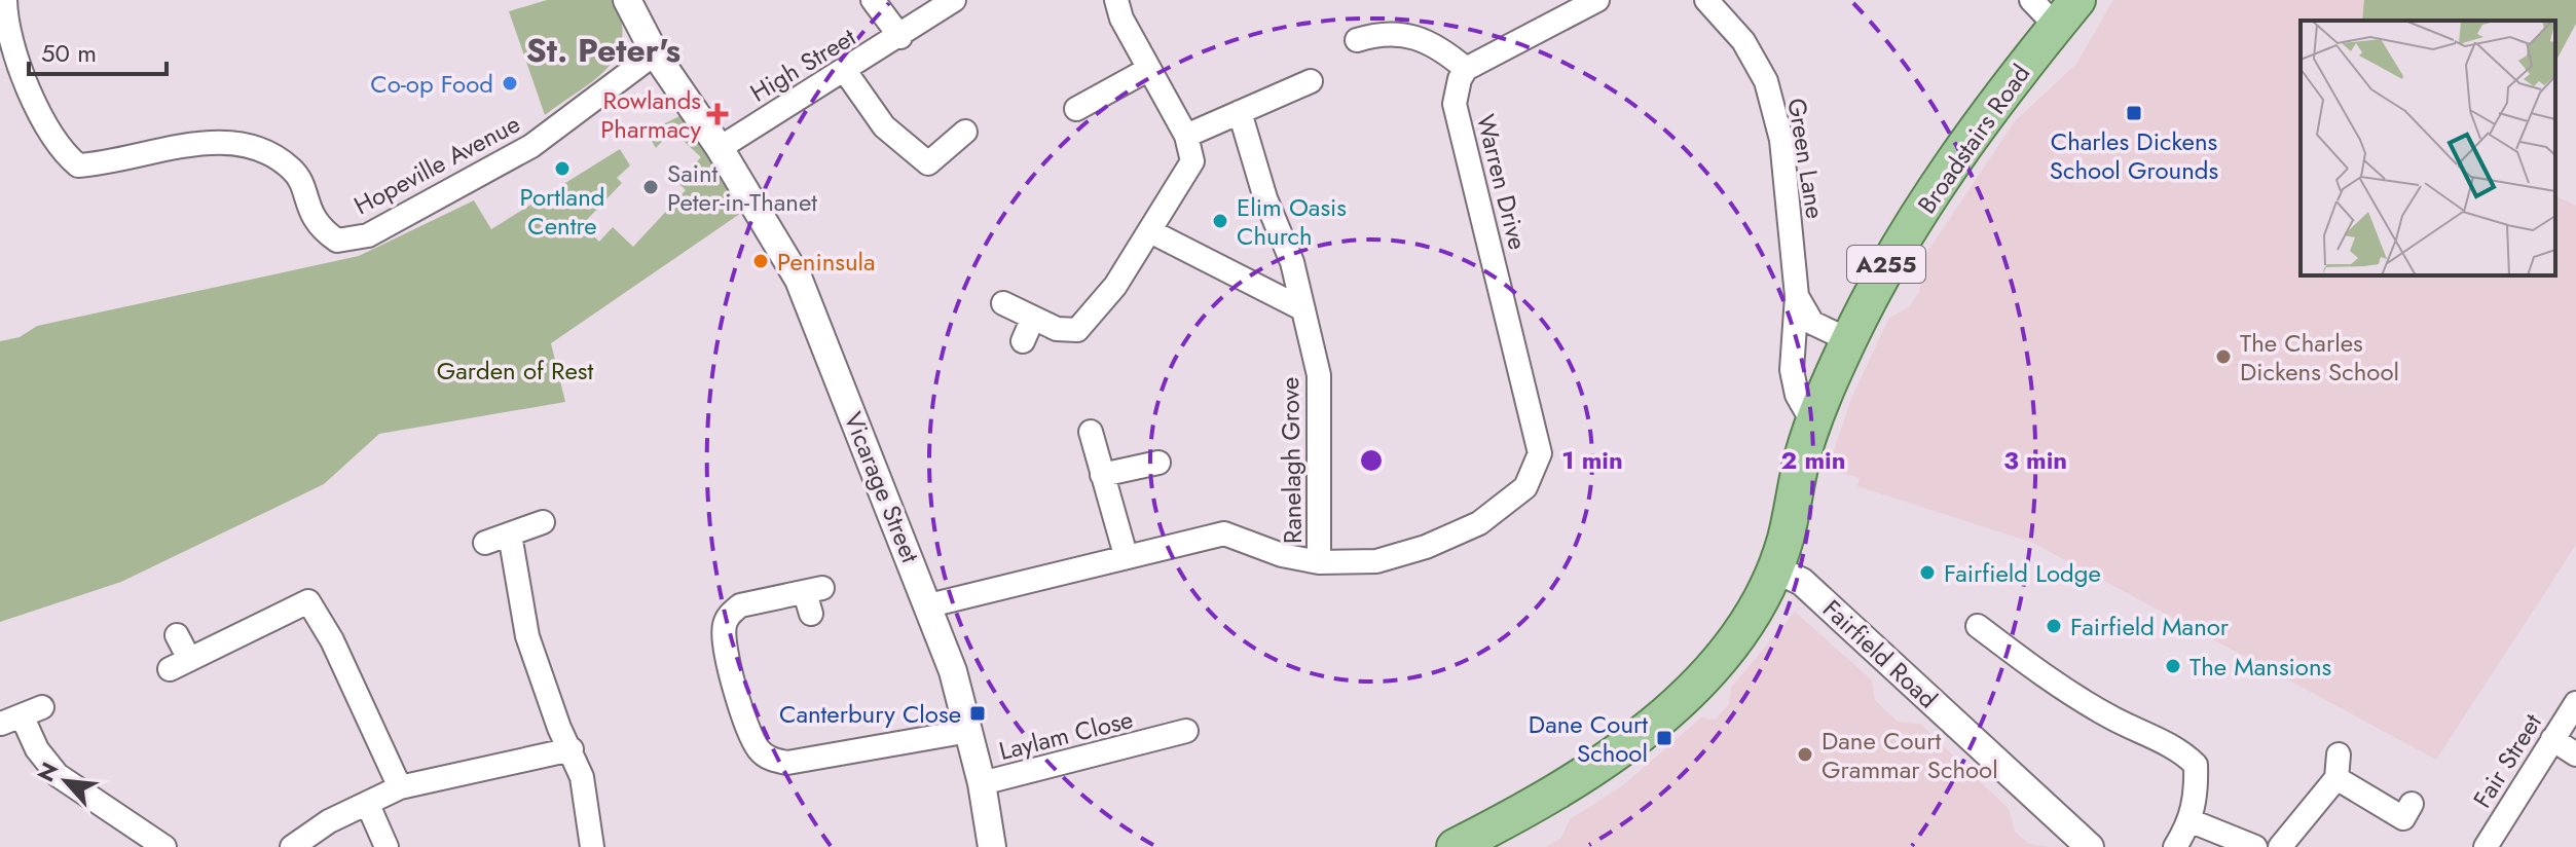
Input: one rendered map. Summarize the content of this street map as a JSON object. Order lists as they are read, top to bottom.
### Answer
{
  "streets": {
    "main road": ["Broadstairs Road", "A255"],
    "street": [
      "High Street",
      "Green Lane",
      "Hopeville Avenue",
      "Warren Drive",
      "Ranelagh Grove",
      "Vicarage Street",
      "Fairfield Road",
      "Laylam Close",
      "Fair Street"
    ]
  },
  "crossings": [
    ["High Street", "Vicarage Street"],
    ["Broadstairs Road", "Green Lane"],
    ["Broadstairs Road", "Fairfield Road"],
    ["Hopeville Avenue", "Vicarage Street"],
    ["Warren Drive", "Ranelagh Grove"],
    ["Vicarage Street", "Laylam Close"]
  ],
  "districts": ["St. Peter's"],
  "parks": ["Garden of Rest"],
  "places": {
    "other": [
      "Co-op Food",
      "Portland Centre",
      "Saint Peter-in-Thanet",
      "Elim Oasis Church",
      "Peninsula",
      "The Charles Dickens School",
      "Fairfield Lodge",
      "Fairfield Manor",
      "The Mansions",
      "Dane Court Grammar School"
    ],
    "transit": ["Charles Dickens School Grounds", "Canterbury Close", "Dane Court School"],
    "health": ["Rowlands Pharmacy"]
  },
  "scale_bar": "50 m",
  "north": "top left",
  "rings": ["1 min", "2 min", "3 min"]
}
